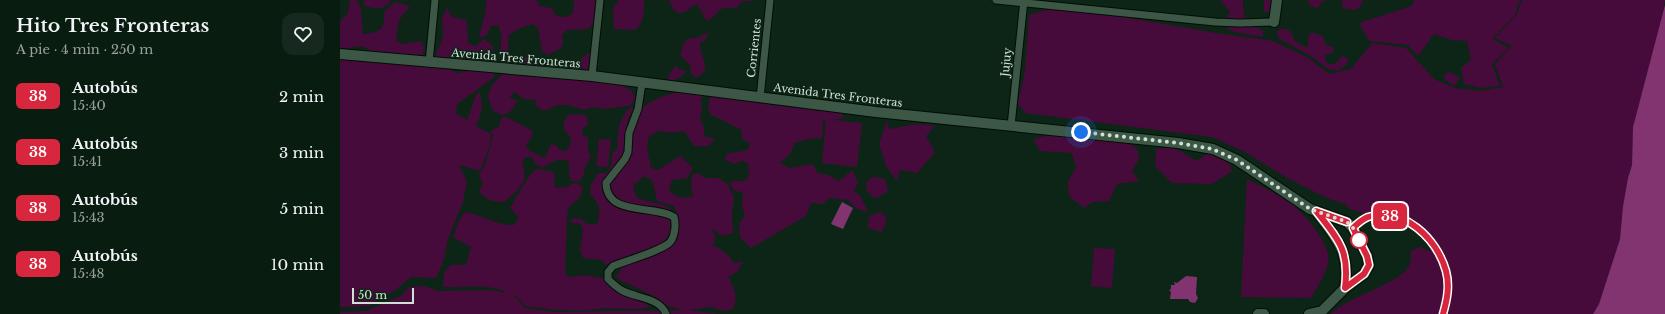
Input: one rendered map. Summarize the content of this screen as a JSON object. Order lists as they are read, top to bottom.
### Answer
{
  "streets": {
    "main road": ["Avenida Tres Fronteras"],
    "street": ["Corrientes", "Jujuy"]
  },
  "crossings": [
    ["Corrientes", "Avenida Tres Fronteras"],
    ["Avenida Tres Fronteras", "Jujuy"]
  ],
  "lines": ["bus line 38"],
  "scale_bar": "50 m",
  "page": {
    "heading": ["Hito Tres Fronteras", "A pie · 4 min · 250 m"],
    "on_map": "38",
    "list": [
      {
        "mark": "38",
        "name": "Autobús",
        "note": "15:40",
        "value": "2 min"
      },
      {
        "mark": "38",
        "name": "Autobús",
        "note": "15:41",
        "value": "3 min"
      },
      {
        "mark": "38",
        "name": "Autobús",
        "note": "15:43",
        "value": "5 min"
      },
      {
        "mark": "38",
        "name": "Autobús",
        "note": "15:48",
        "value": "10 min"
      }
    ],
    "scale": "50 m"
  }
}
